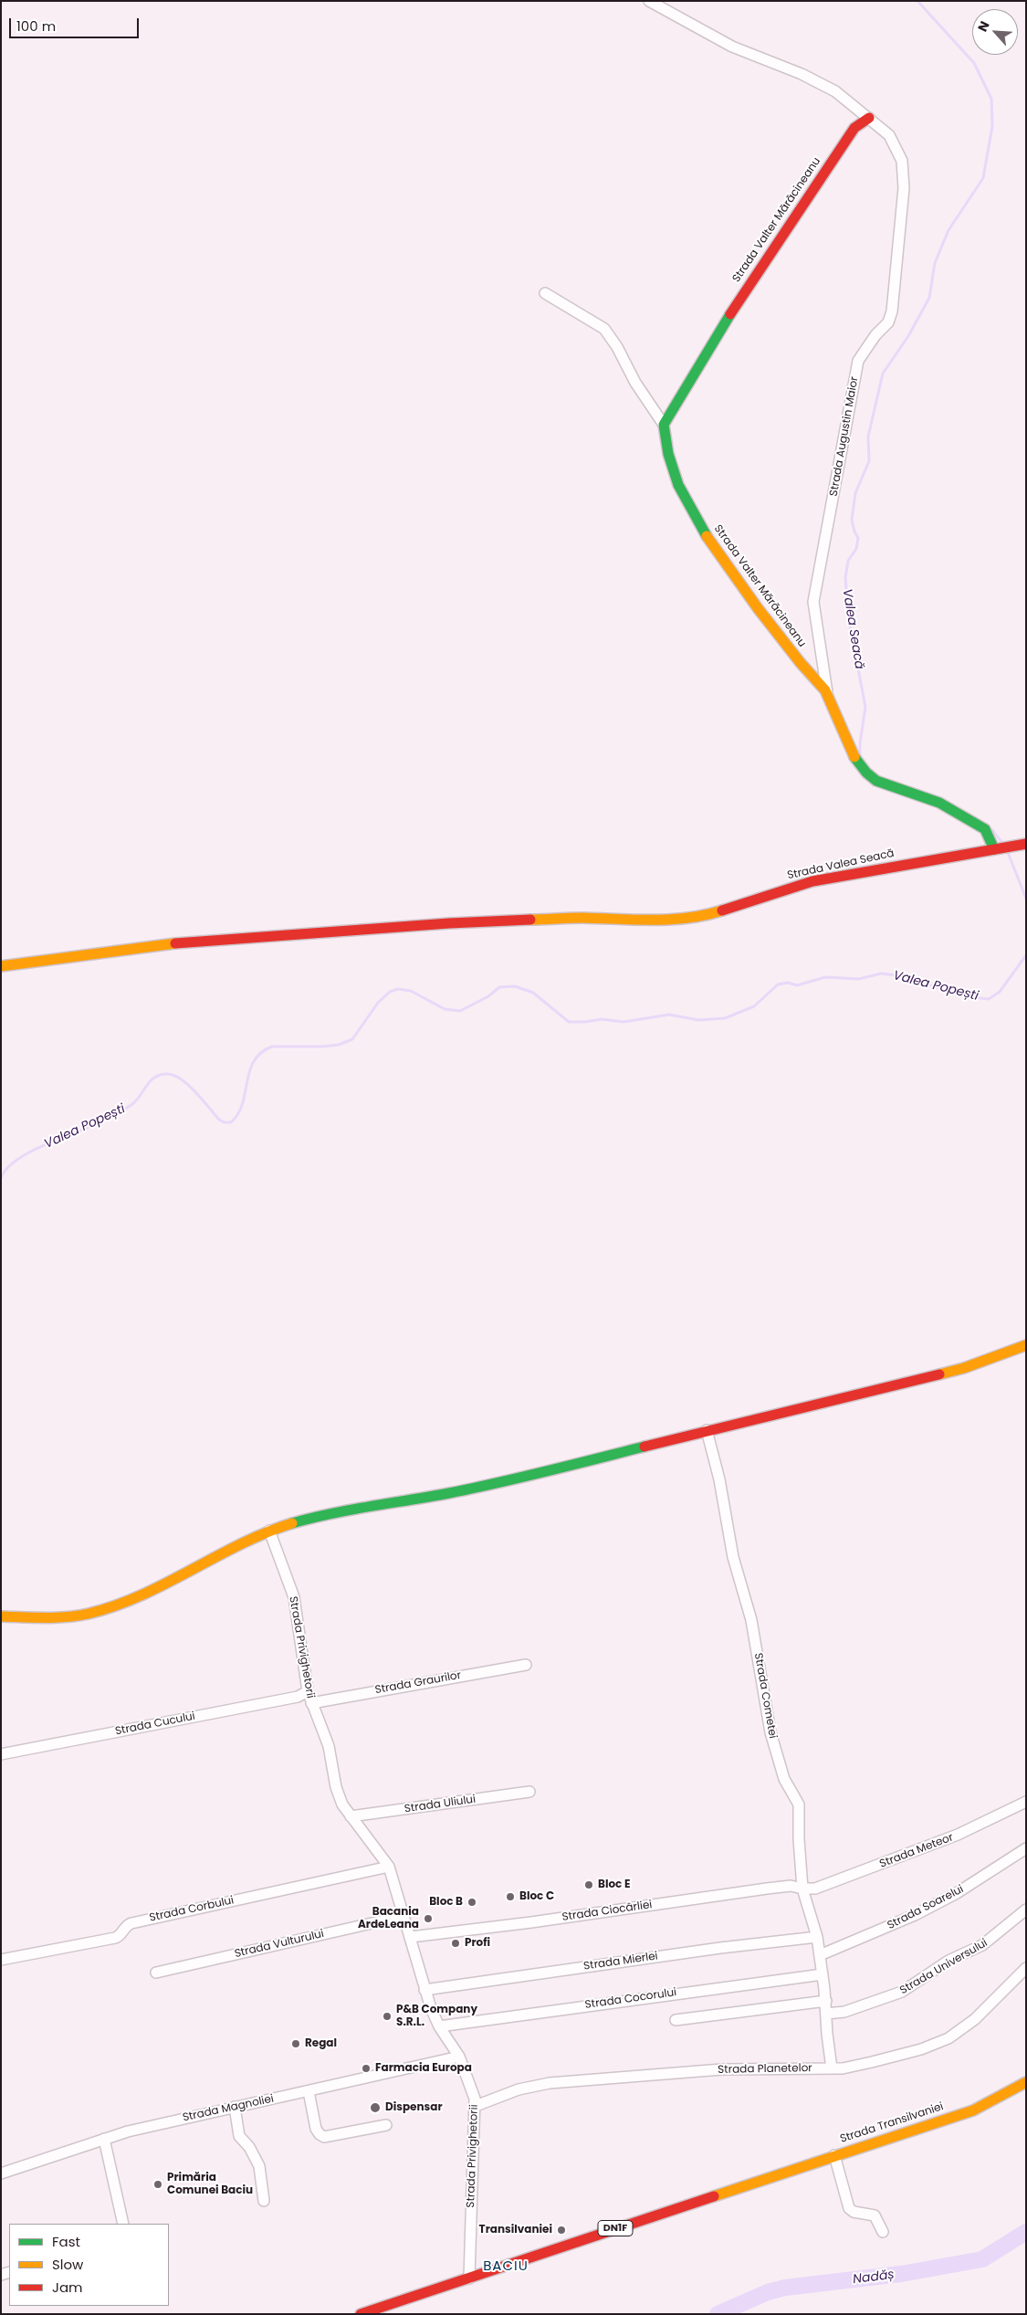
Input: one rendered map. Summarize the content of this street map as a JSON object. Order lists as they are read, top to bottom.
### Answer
{
  "streets": {
    "street": [
      "Strada Valter Mărăcineanu",
      "Strada Augustin Maior",
      "Strada Valea Seacă",
      "Strada Privighetorii",
      "Strada Graurilor",
      "Strada Cometei",
      "Strada Cucului",
      "Strada Uliului",
      "Strada Meteor",
      "Strada Soarelui",
      "Strada Corbului",
      "Strada Ciocârliei",
      "Strada Vulturului",
      "Strada Mierlei",
      "Strada Universului",
      "Strada Cocorului",
      "Strada Planetelor",
      "Strada Magnoliei",
      "Strada Transilvaniei",
      "DN1F"
    ]
  },
  "crossings": [
    ["Strada Valter Mărăcineanu", "Strada Augustin Maior"],
    ["Strada Valter Mărăcineanu", "Strada Valea Seacă"],
    ["Strada Privighetorii", "Strada Graurilor"],
    ["Strada Privighetorii", "Strada Cucului"],
    ["Strada Privighetorii", "Strada Uliului"],
    ["Strada Privighetorii", "Strada Corbului"],
    ["Strada Privighetorii", "Strada Ciocârliei"],
    ["Strada Privighetorii", "Strada Vulturului"],
    ["Strada Privighetorii", "Strada Mierlei"],
    ["Strada Privighetorii", "Strada Cocorului"],
    ["Strada Privighetorii", "Strada Planetelor"],
    ["Strada Privighetorii", "Strada Magnoliei"],
    ["Strada Privighetorii", "Strada Transilvaniei"],
    ["Strada Privighetorii", "DN1F"],
    ["Strada Cometei", "Strada Meteor"],
    ["Strada Cometei", "Strada Soarelui"],
    ["Strada Cometei", "Strada Ciocârliei"],
    ["Strada Cometei", "Strada Mierlei"],
    ["Strada Cometei", "Strada Universului"],
    ["Strada Cometei", "Strada Cocorului"],
    ["Strada Cometei", "Strada Planetelor"],
    ["Strada Meteor", "Strada Ciocârliei"],
    ["Strada Transilvaniei", "DN1F"]
  ],
  "districts": ["BACIU"],
  "water": ["Valea Seacă", "Valea Popești", "Nadăș"],
  "places": [
    "Bloc E",
    "Bloc C",
    "Bloc B",
    "Bacania ArdeLeana",
    "Profi",
    "P&B Company S.R.L.",
    "Regal",
    "Farmacia Europa",
    "Dispensar",
    "Primăria Comunei Baciu",
    "Transilvaniei"
  ],
  "legend": ["Fast", "Slow", "Jam"],
  "scale_bar": "100 m",
  "north": "top left"
}
